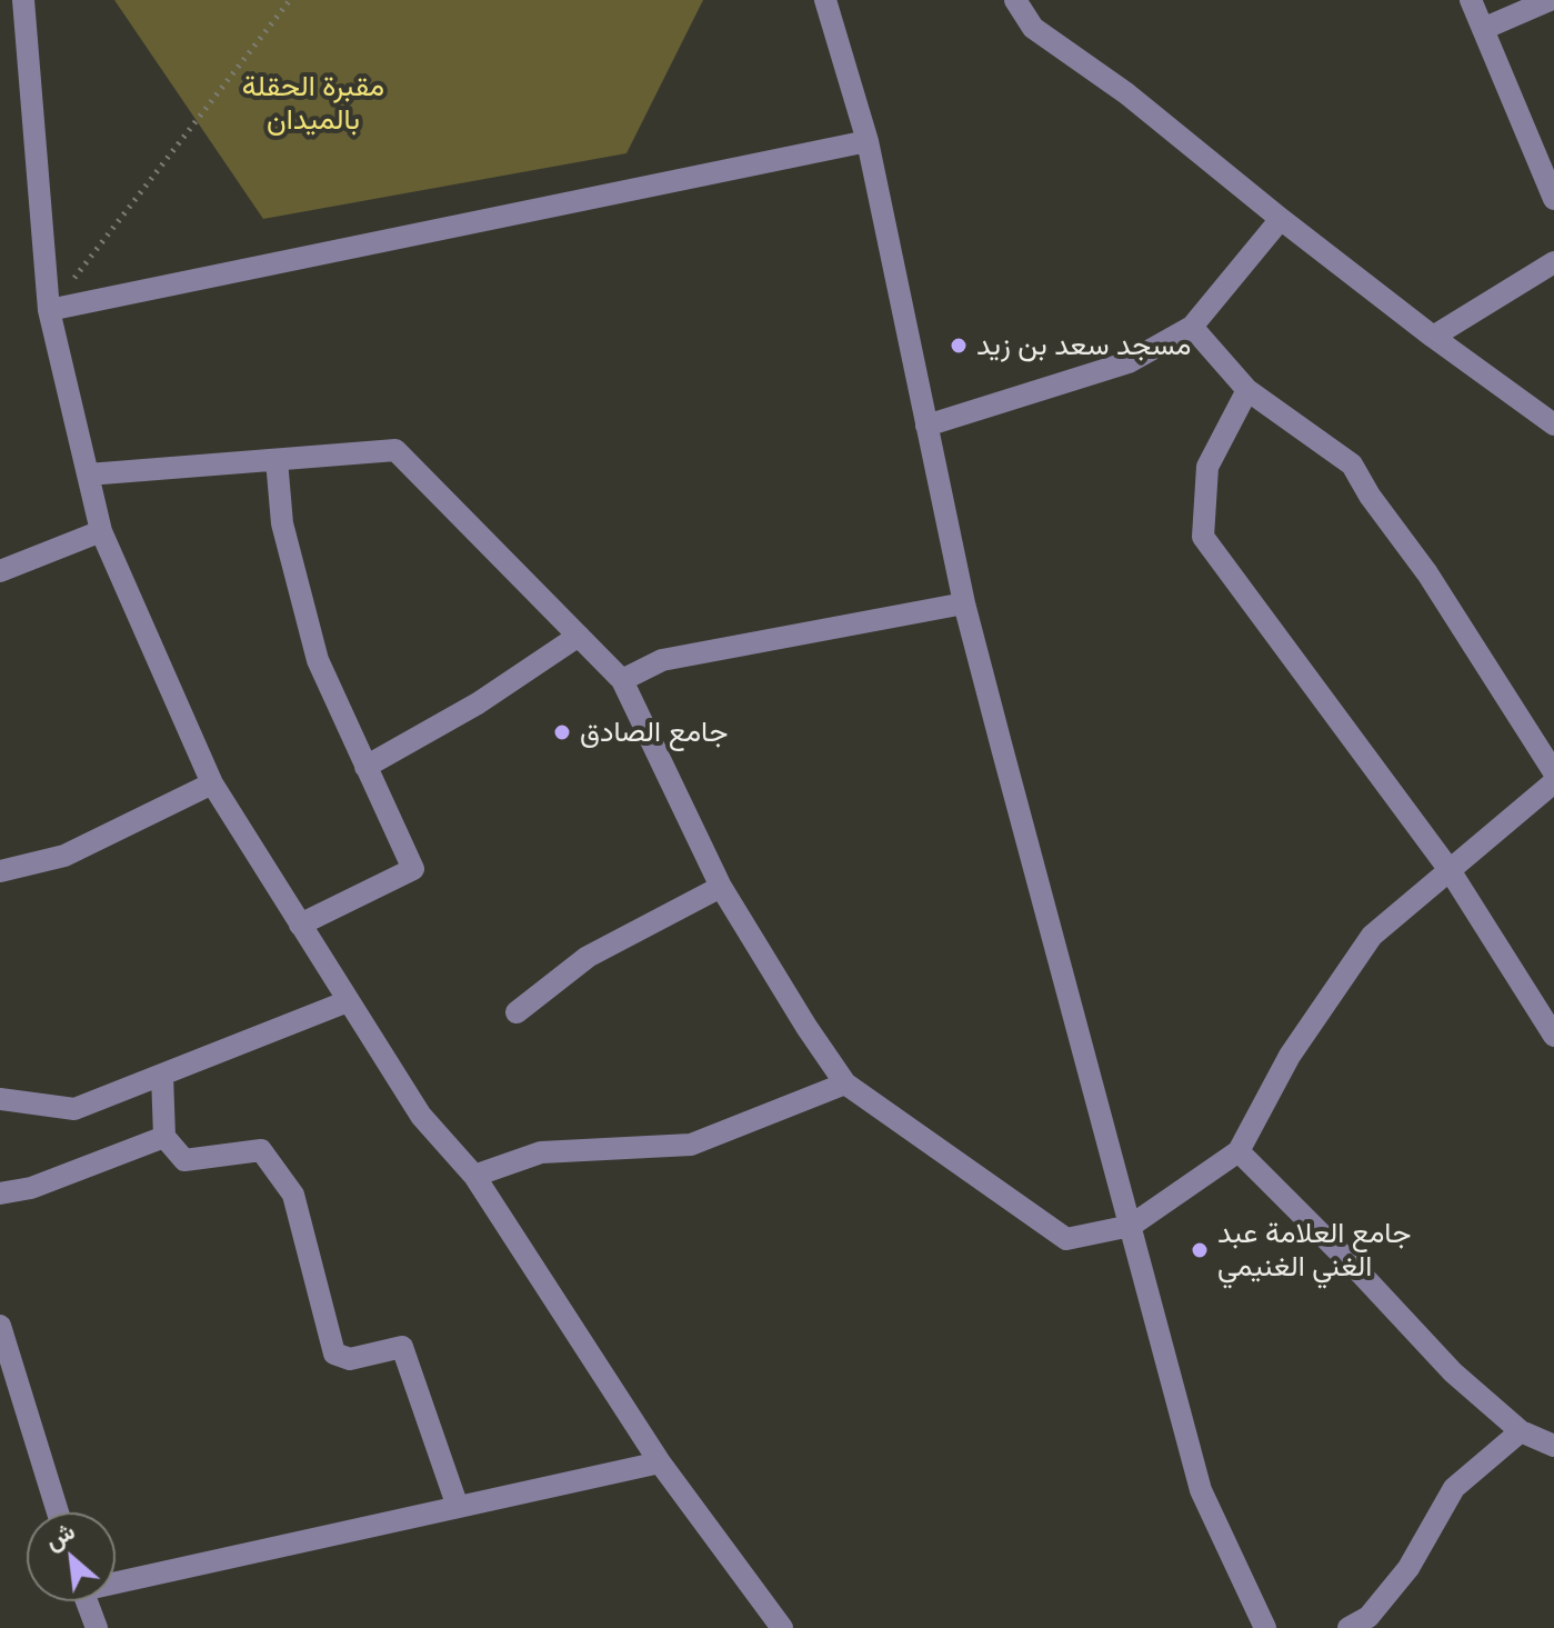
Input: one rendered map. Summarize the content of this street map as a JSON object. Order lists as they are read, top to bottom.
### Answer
{
  "parks": ["مقبرة الحقلة بالميدان"],
  "places": ["مسجد سعد بن زيد", "جامع الصادق", "جامع العلامة عبد الغني الغنيمي"],
  "north": "top left"
}
